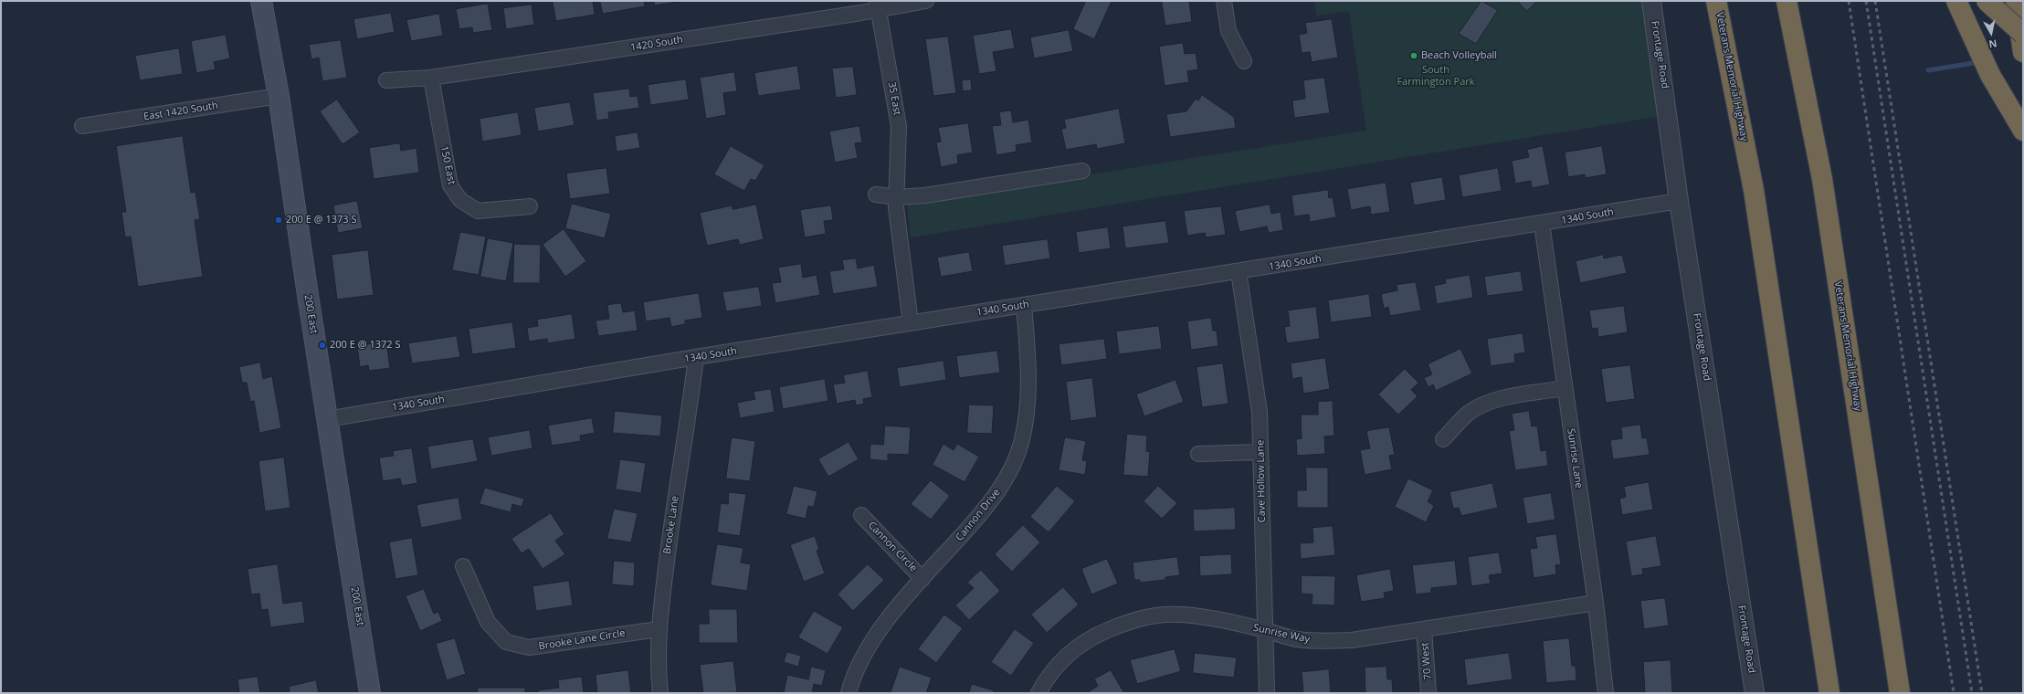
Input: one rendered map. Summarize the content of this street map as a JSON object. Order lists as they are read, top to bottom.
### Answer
{
  "streets": {
    "highway": ["Veterans Memorial Highway"],
    "main road": ["200 East"],
    "street": [
      "1420 South",
      "Frontage Road",
      "35 East",
      "East 1420 South",
      "150 East",
      "1340 South",
      "Sunrise Lane",
      "Cave Hollow Lane",
      "Cannon Drive",
      "Brooke Lane",
      "Cannon Circle",
      "Sunrise Way",
      "Brooke Lane Circle",
      "70 West"
    ]
  },
  "crossings": [
    ["1420 South", "35 East"],
    ["1420 South", "150 East"],
    ["Frontage Road", "1340 South"],
    ["35 East", "1340 South"],
    ["East 1420 South", "200 East"],
    ["1340 South", "200 East"],
    ["1340 South", "Sunrise Lane"],
    ["1340 South", "Cave Hollow Lane"],
    ["1340 South", "Cannon Drive"],
    ["1340 South", "Brooke Lane"],
    ["Sunrise Lane", "Sunrise Way"],
    ["Cave Hollow Lane", "Sunrise Way"],
    ["Cannon Drive", "Cannon Circle"],
    ["Brooke Lane", "Brooke Lane Circle"],
    ["Sunrise Way", "70 West"]
  ],
  "parks": ["South Farmington Park"],
  "places": ["Beach Volleyball", "200 E @ 1373 S", "200 E @ 1372 S"],
  "north": "bottom"
}
